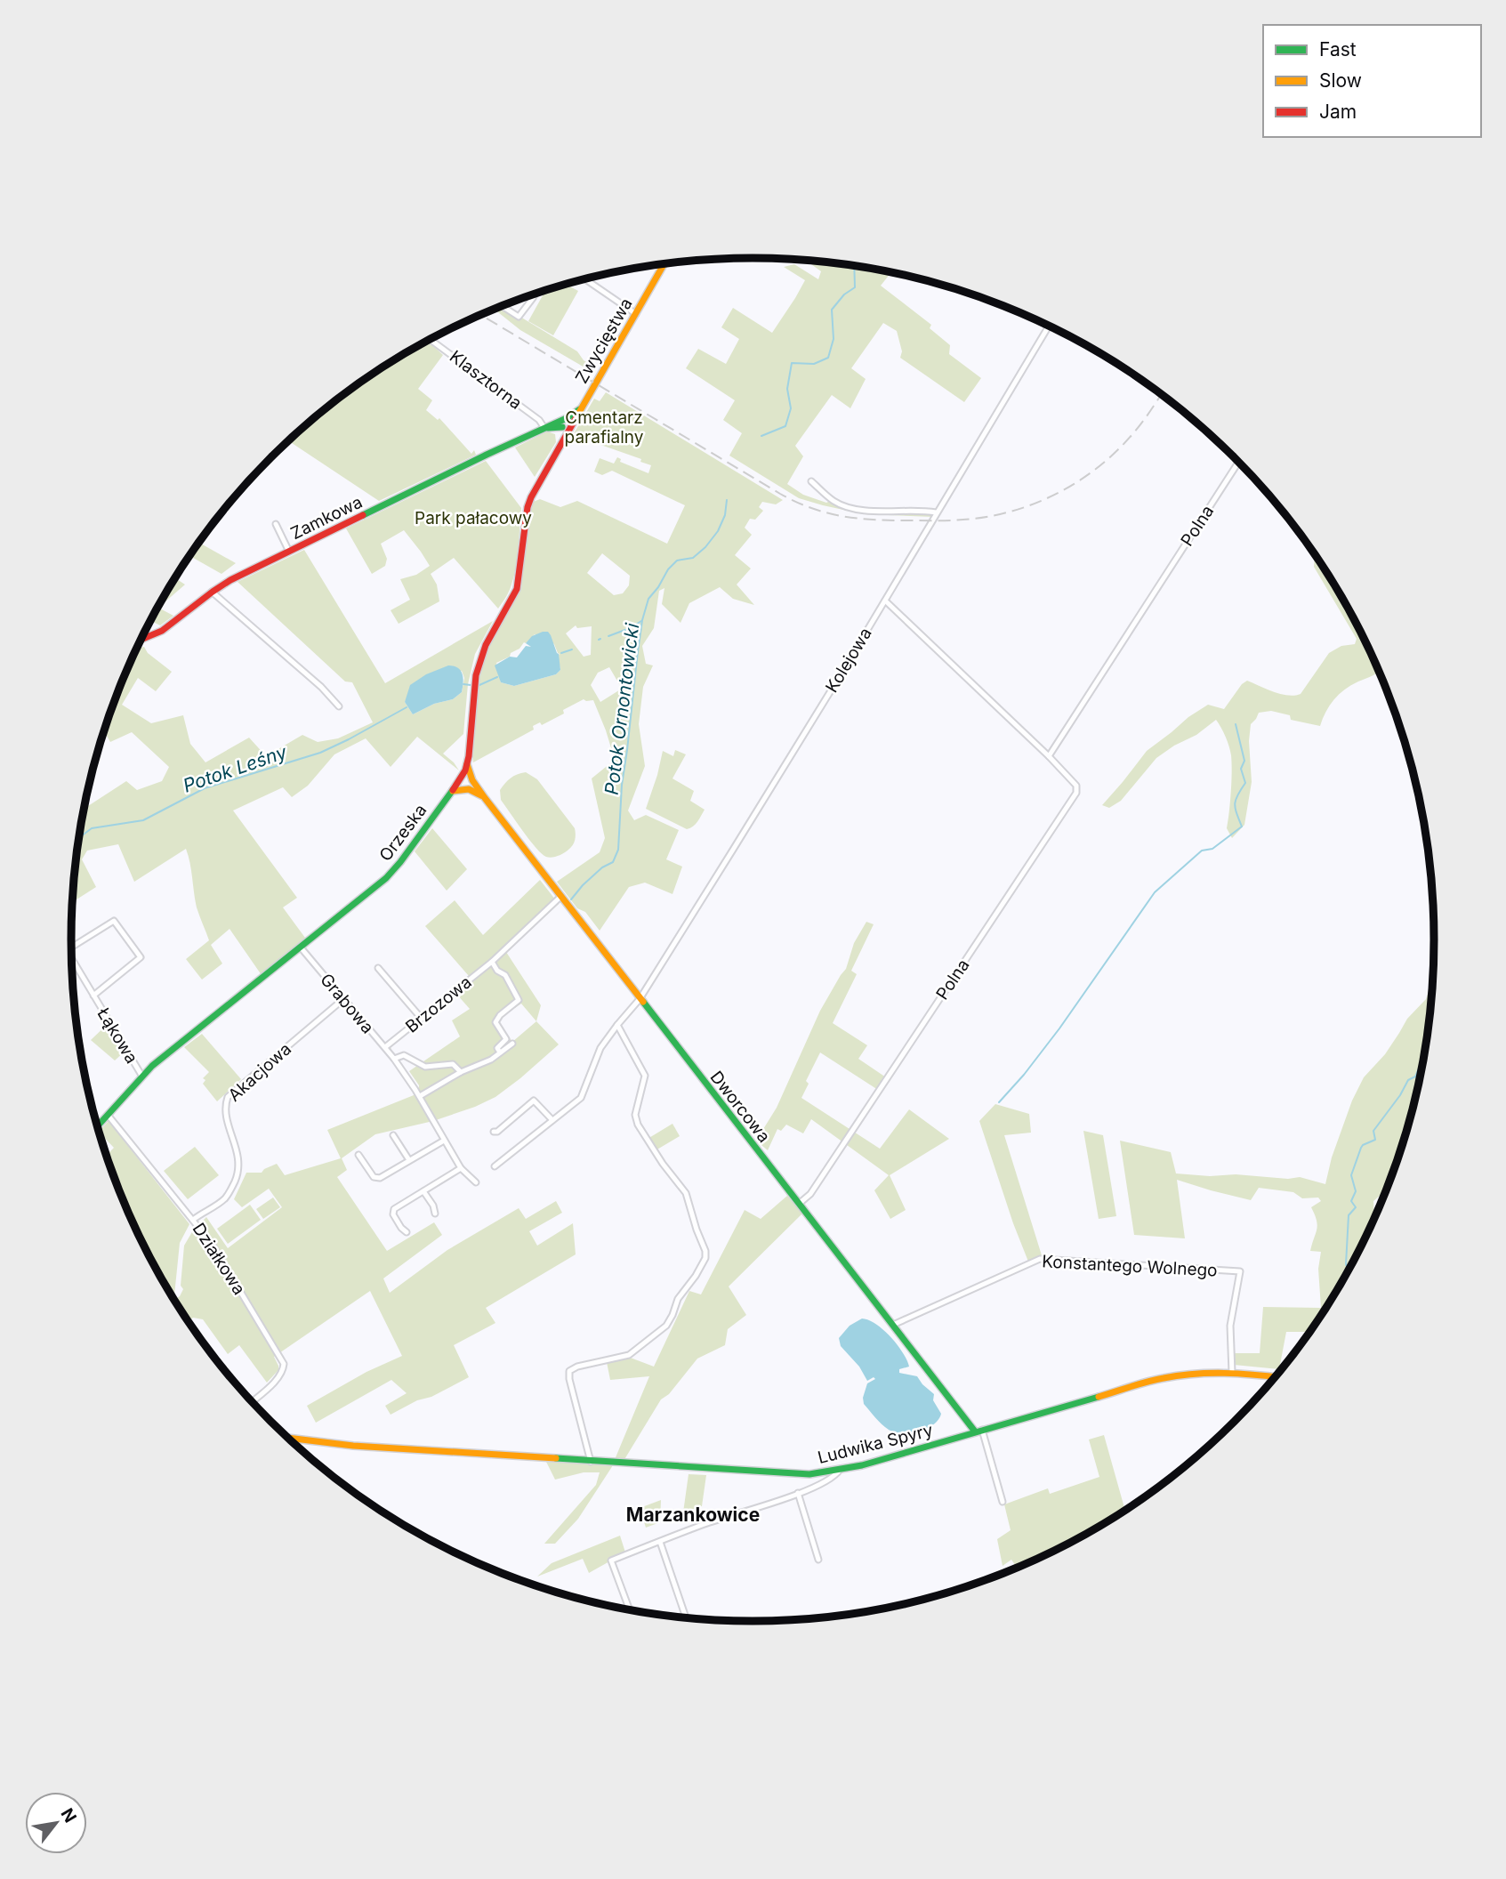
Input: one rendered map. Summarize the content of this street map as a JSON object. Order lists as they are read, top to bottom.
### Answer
{
  "streets": {
    "street": [
      "Zwycięstwa",
      "Klasztorna",
      "Zamkowa",
      "Polna",
      "Kolejowa",
      "Orzeska",
      "Grabowa",
      "Brzozowa",
      "Łąkowa",
      "Akacjowa",
      "Dworcowa",
      "Działkowa",
      "Konstantego Wolnego",
      "Ludwika Spyry"
    ]
  },
  "crossings": [
    ["Zwycięstwa", "Zamkowa"],
    ["Zwycięstwa", "Orzeska"],
    ["Klasztorna", "Zamkowa"],
    ["Zamkowa", "Orzeska"],
    ["Polna", "Kolejowa"],
    ["Polna", "Dworcowa"],
    ["Kolejowa", "Dworcowa"],
    ["Orzeska", "Grabowa"],
    ["Orzeska", "Łąkowa"],
    ["Orzeska", "Dworcowa"],
    ["Orzeska", "Działkowa"],
    ["Grabowa", "Brzozowa"],
    ["Grabowa", "Akacjowa"],
    ["Brzozowa", "Dworcowa"],
    ["Akacjowa", "Działkowa"],
    ["Dworcowa", "Konstantego Wolnego"],
    ["Dworcowa", "Ludwika Spyry"],
    ["Konstantego Wolnego", "Ludwika Spyry"]
  ],
  "districts": ["Marzankowice"],
  "water": ["Potok Ornontowicki", "Potok Leśny"],
  "parks": ["Cmentarz parafialny", "Park pałacowy"],
  "legend": ["Fast", "Slow", "Jam"],
  "north": "top right"
}
